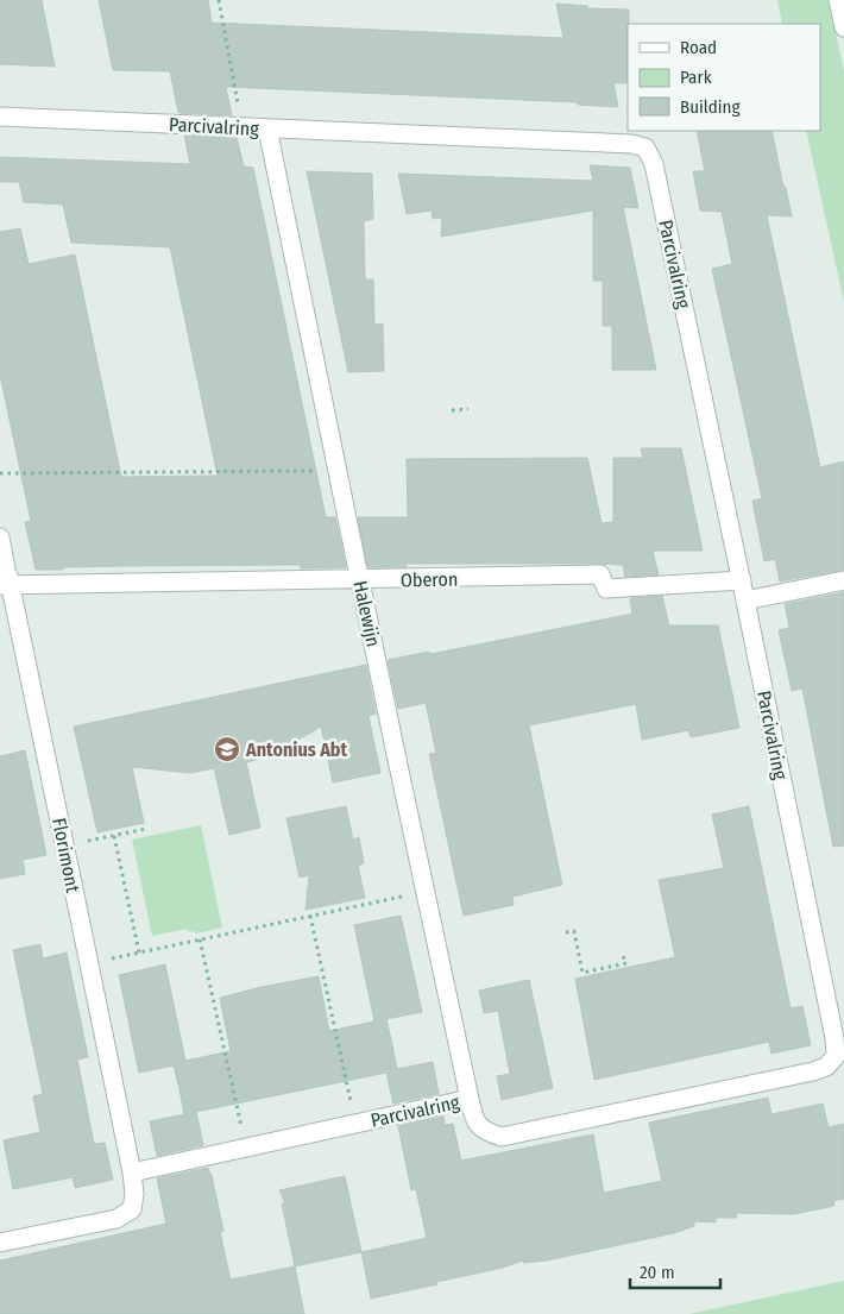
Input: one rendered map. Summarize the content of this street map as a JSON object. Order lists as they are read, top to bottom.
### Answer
{
  "streets": {
    "street": [
      "Parcivalring",
      "Oberon",
      "Halewijn",
      "Florimont"
    ]
  },
  "crossings": [
    ["Parcivalring", "Oberon"],
    ["Parcivalring", "Halewijn"],
    ["Parcivalring", "Florimont"],
    ["Oberon", "Halewijn"],
    ["Oberon", "Florimont"]
  ],
  "places": {
    "school or university": ["Antonius Abt"]
  },
  "legend": ["Road", "Park", "Building"],
  "scale_bar": "20 m"
}
